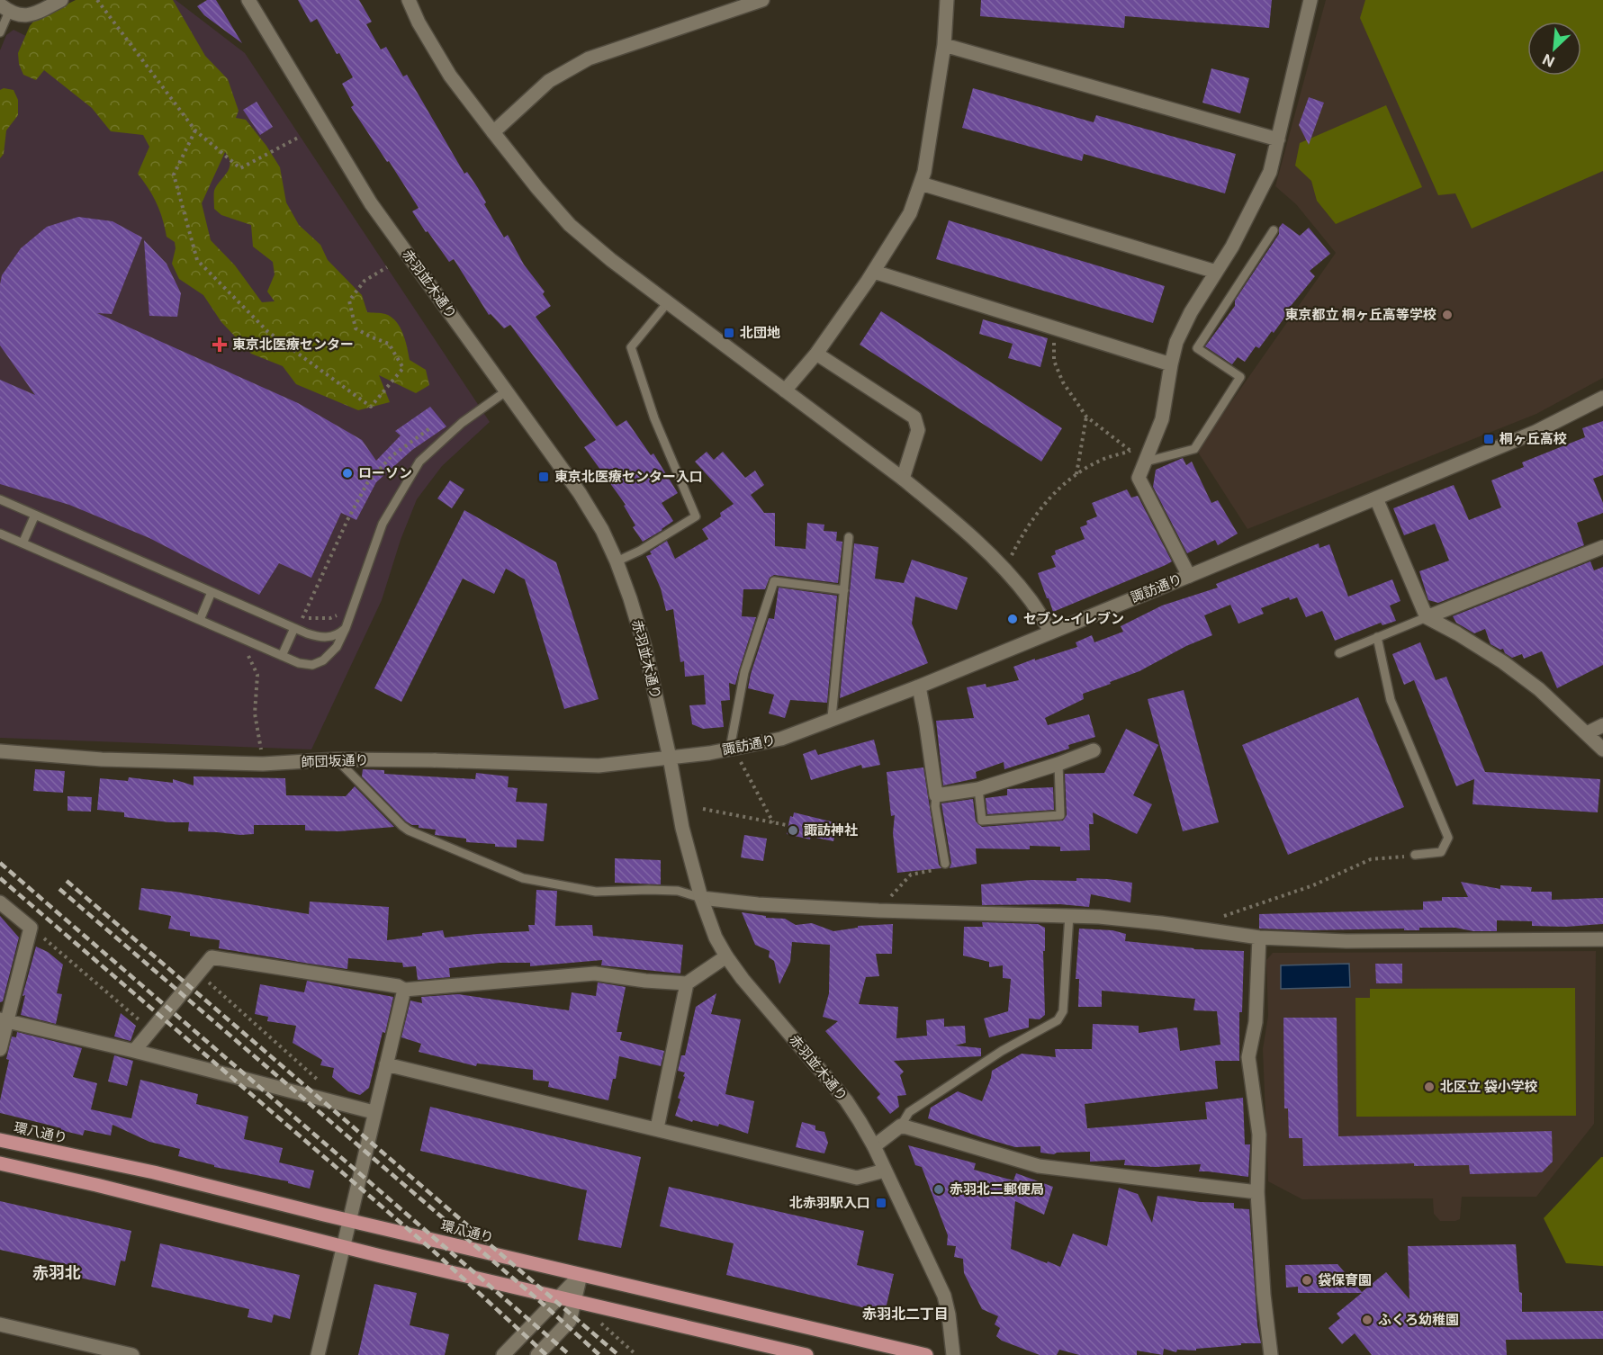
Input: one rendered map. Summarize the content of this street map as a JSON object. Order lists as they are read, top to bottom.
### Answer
{
  "streets": {
    "main road": ["環八通り"],
    "street": ["赤羽並木通り", "諏訪通り", "師団坂通り"]
  },
  "crossings": [
    ["赤羽並木通り", "諏訪通り"],
    ["赤羽並木通り", "師団坂通り"],
    ["諏訪通り", "師団坂通り"]
  ],
  "districts": ["赤羽北", "赤羽北二丁目"],
  "places": {
    "other": [
      "東京都立 桐ヶ丘高等学校",
      "ローソン",
      "セブン-イレブン",
      "諏訪神社",
      "北区立 袋小学校",
      "赤羽北二郵便局",
      "袋保育園",
      "ふくろ幼稚園"
    ],
    "transit": [
      "北団地",
      "桐ヶ丘高校",
      "東京北医療センター入口",
      "北赤羽駅入口"
    ],
    "health": ["東京北医療センター"]
  },
  "north": "bottom left"
}
